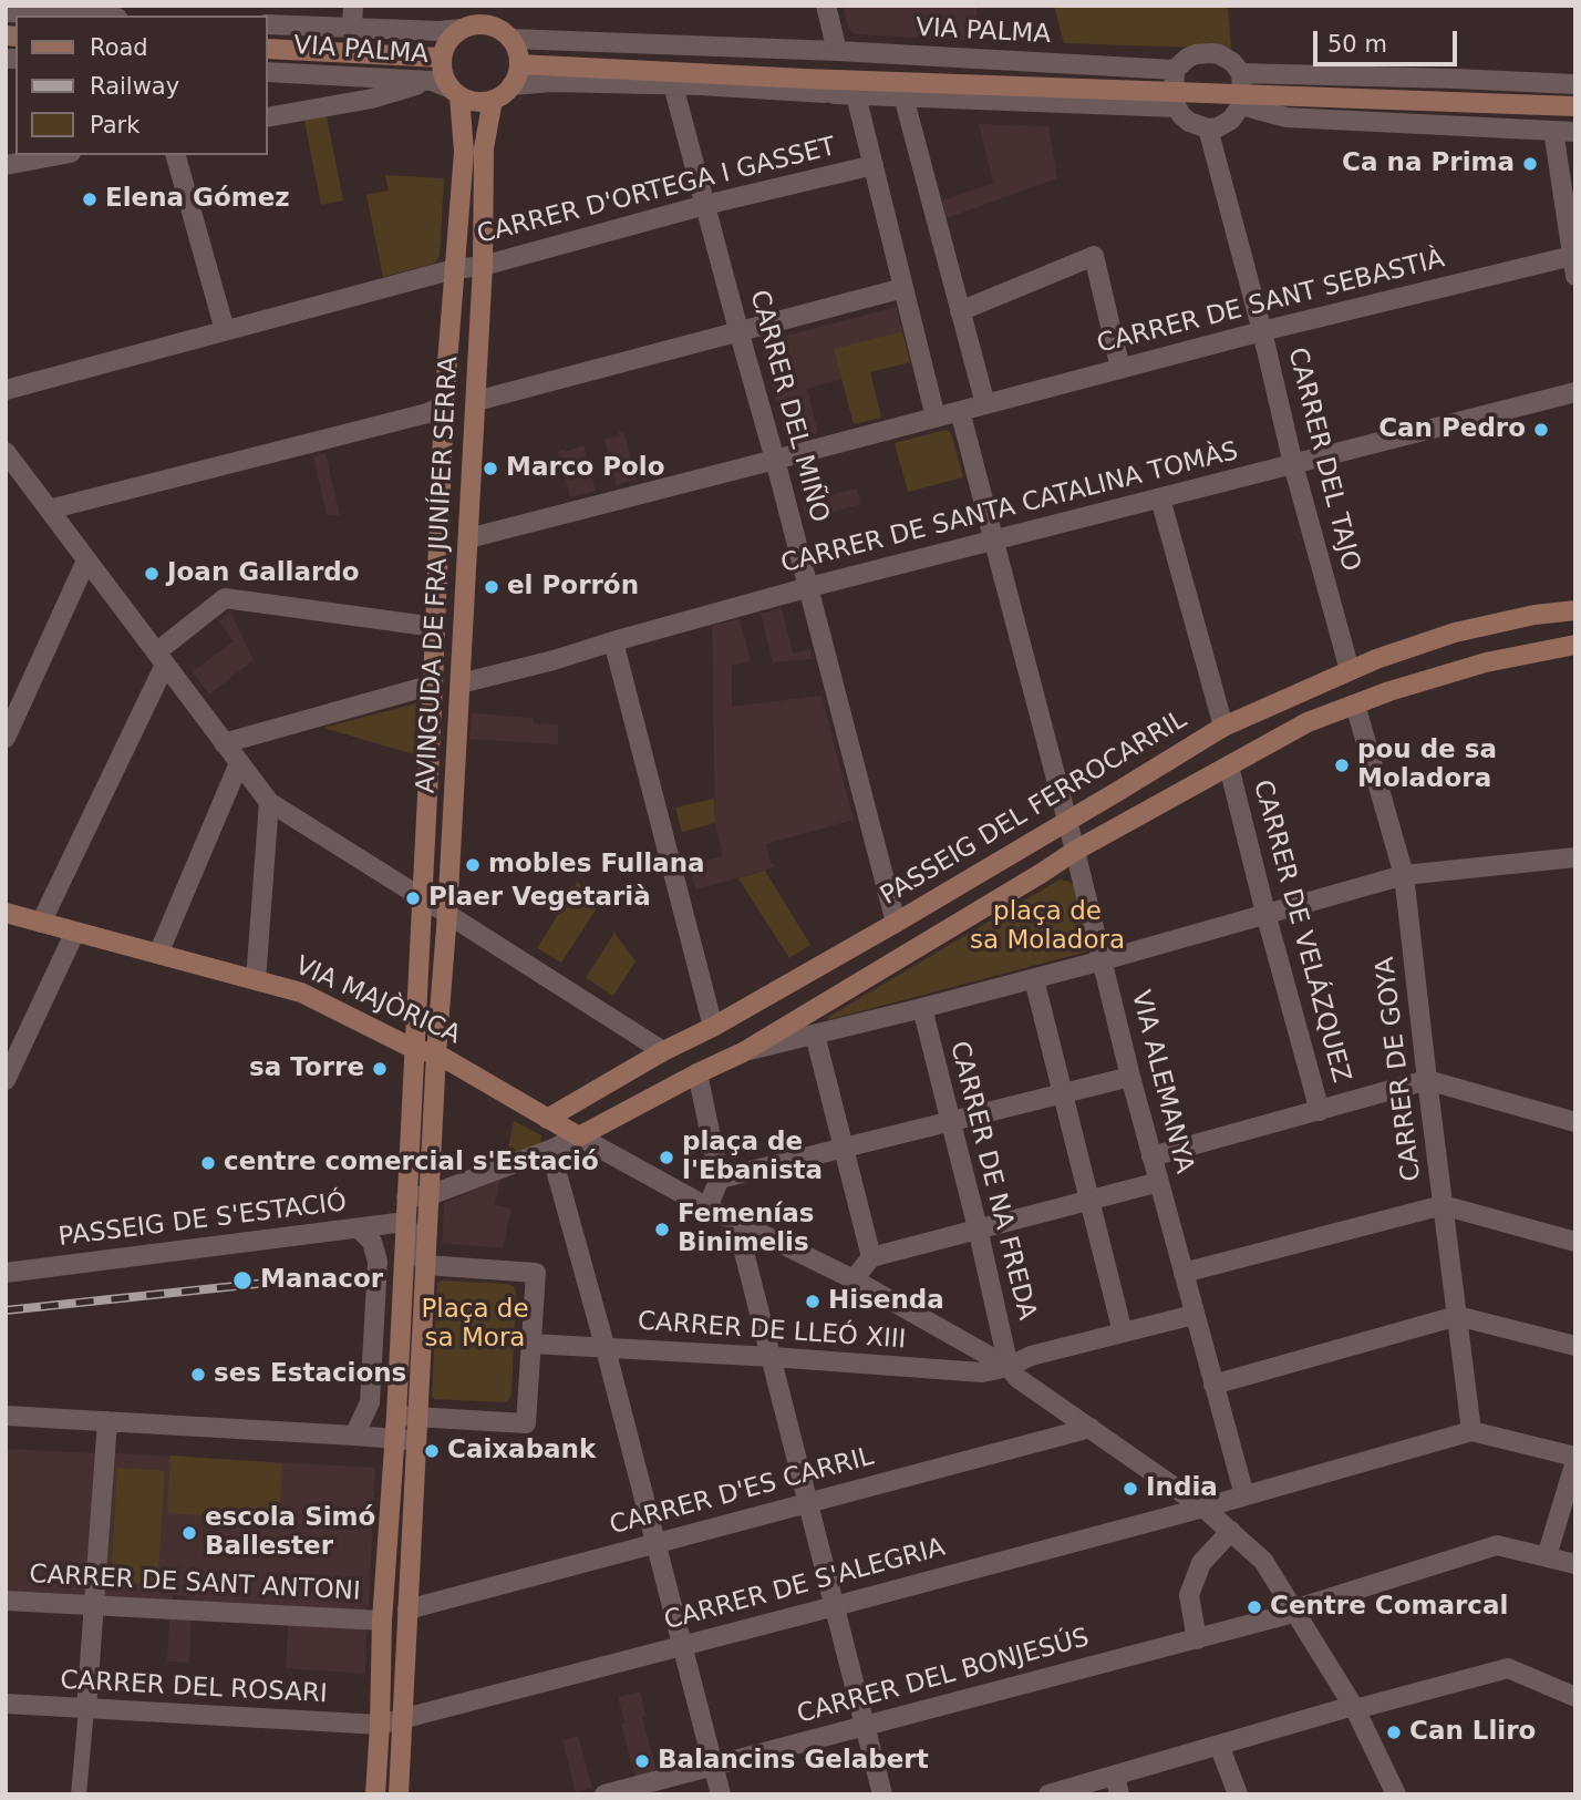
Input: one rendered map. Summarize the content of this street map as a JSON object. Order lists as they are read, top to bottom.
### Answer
{
  "streets": {
    "main road": [
      "VIA PALMA",
      "AVINGUDA DE FRA JUNÍPER SERRA",
      "PASSEIG DEL FERROCARRIL",
      "VIA MAJÒRICA"
    ],
    "street": [
      "CARRER D'ORTEGA I GASSET",
      "CARRER DE SANT SEBASTIÀ",
      "CARRER DEL MIÑO",
      "CARRER DEL TAJO",
      "CARRER DE SANTA CATALINA TOMÀS",
      "CARRER DE VELÁZQUEZ",
      "CARRER DE GOYA",
      "VIA ALEMANYA",
      "CARRER DE NA FREDA",
      "PASSEIG DE S'ESTACIÓ",
      "CARRER DE LLEÓ XIII",
      "CARRER D'ES CARRIL",
      "CARRER DE SANT ANTONI",
      "CARRER DE S'ALEGRIA",
      "CARRER DEL BONJESÚS",
      "CARRER DEL ROSARI"
    ]
  },
  "crossings": [
    ["VIA PALMA", "AVINGUDA DE FRA JUNÍPER SERRA"],
    ["CARRER D'ORTEGA I GASSET", "CARRER DEL MIÑO"],
    ["CARRER D'ORTEGA I GASSET", "AVINGUDA DE FRA JUNÍPER SERRA"],
    ["CARRER DE SANT SEBASTIÀ", "CARRER DEL TAJO"],
    ["CARRER DE SANT SEBASTIÀ", "VIA ALEMANYA"],
    ["CARRER DEL MIÑO", "CARRER DE SANTA CATALINA TOMÀS"],
    ["CARRER DEL MIÑO", "PASSEIG DEL FERROCARRIL"],
    ["CARRER DEL TAJO", "CARRER DE SANTA CATALINA TOMÀS"],
    ["CARRER DEL TAJO", "PASSEIG DEL FERROCARRIL"],
    ["CARRER DE SANTA CATALINA TOMÀS", "AVINGUDA DE FRA JUNÍPER SERRA"],
    ["CARRER DE SANTA CATALINA TOMÀS", "VIA ALEMANYA"],
    ["AVINGUDA DE FRA JUNÍPER SERRA", "VIA MAJÒRICA"],
    ["AVINGUDA DE FRA JUNÍPER SERRA", "PASSEIG DE S'ESTACIÓ"],
    ["AVINGUDA DE FRA JUNÍPER SERRA", "CARRER D'ES CARRIL"],
    ["AVINGUDA DE FRA JUNÍPER SERRA", "CARRER DE SANT ANTONI"],
    ["AVINGUDA DE FRA JUNÍPER SERRA", "CARRER DE S'ALEGRIA"],
    ["AVINGUDA DE FRA JUNÍPER SERRA", "CARRER DEL ROSARI"],
    ["PASSEIG DEL FERROCARRIL", "VIA MAJÒRICA"],
    ["PASSEIG DEL FERROCARRIL", "VIA ALEMANYA"],
    ["CARRER DE GOYA", "CARRER DE S'ALEGRIA"],
    ["VIA ALEMANYA", "CARRER DE LLEÓ XIII"],
    ["VIA ALEMANYA", "CARRER DE S'ALEGRIA"],
    ["CARRER DE NA FREDA", "CARRER DE LLEÓ XIII"],
    ["CARRER DE S'ALEGRIA", "CARRER DEL ROSARI"]
  ],
  "parks": ["plaça de sa Moladora", "Plaça de sa Mora"],
  "places": [
    "Ca na Prima",
    "Elena Gómez",
    "Can Pedro",
    "Marco Polo",
    "Joan Gallardo",
    "el Porrón",
    "pou de sa Moladora",
    "mobles Fullana",
    "Plaer Vegetarià",
    "sa Torre",
    "plaça de l'Ebanista",
    "centre comercial s'Estació",
    "Femenías Binimelis",
    "Manacor",
    "Hisenda",
    "ses Estacions",
    "Caixabank",
    "India",
    "escola Simó Ballester",
    "Centre Comarcal",
    "Can Lliro",
    "Balancins Gelabert"
  ],
  "legend": ["Road", "Railway", "Park"],
  "scale_bar": "50 m"
}
